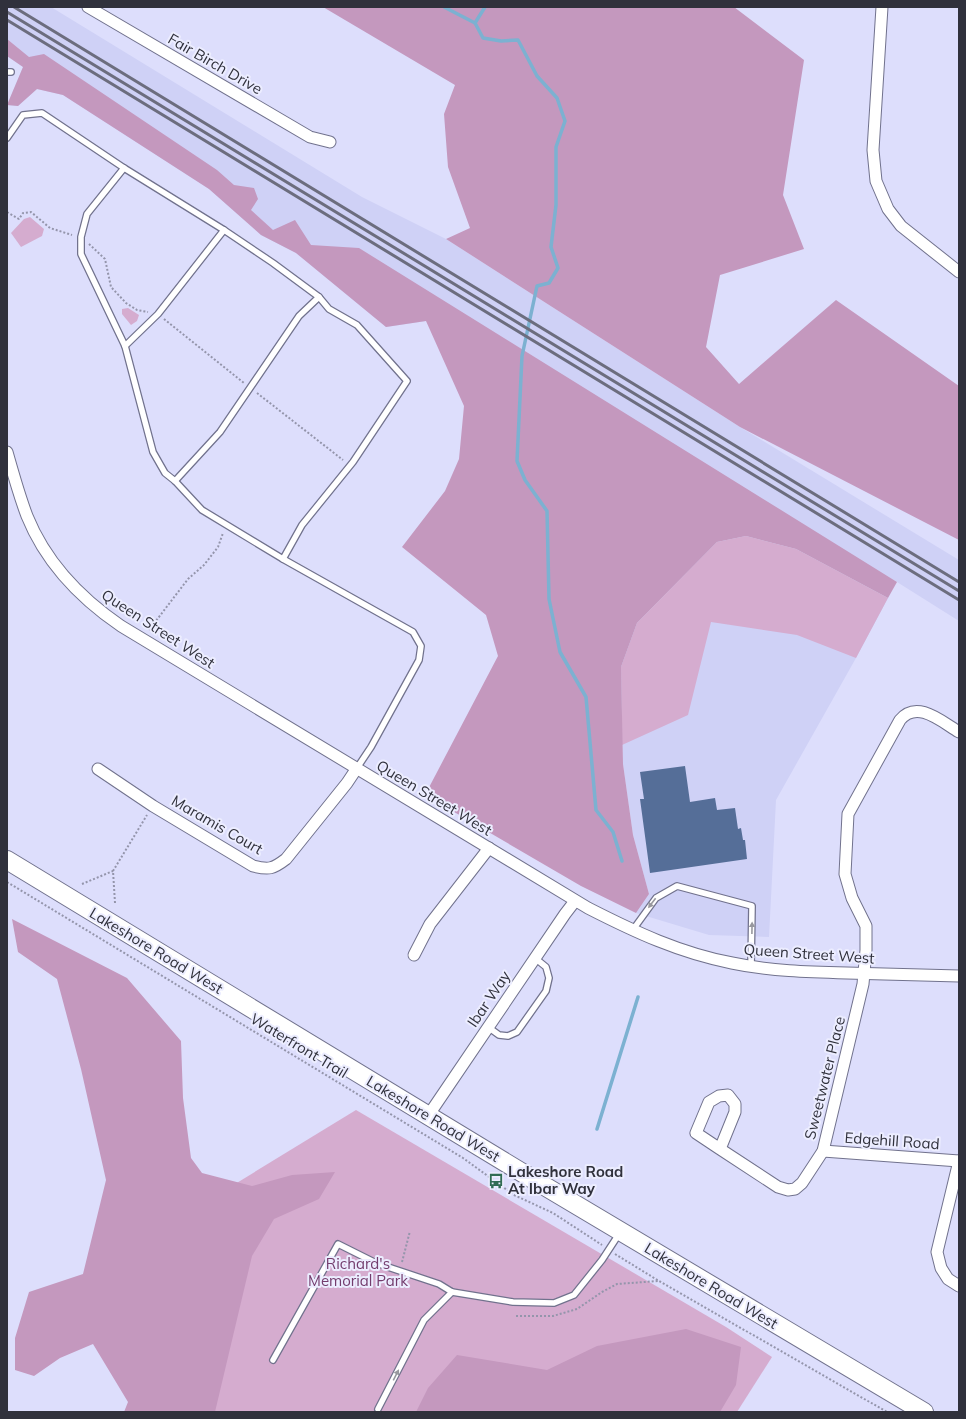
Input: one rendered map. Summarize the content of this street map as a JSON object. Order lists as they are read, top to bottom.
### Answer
{
  "streets": {
    "main road": ["Lakeshore Road West"],
    "street": [
      "Fair Birch Drive",
      "Queen Street West",
      "Maramis Court",
      "Ibar Way",
      "Sweetwater Place",
      "Edgehill Road"
    ],
    "path": ["Waterfront Trail"]
  },
  "crossings": [
    ["Queen Street West", "Maramis Court"],
    ["Queen Street West", "Ibar Way"],
    ["Queen Street West", "Sweetwater Place"],
    ["Lakeshore Road West", "Ibar Way"],
    ["Sweetwater Place", "Edgehill Road"]
  ],
  "parks": ["Richard's Memorial Park"],
  "places": {
    "bus stop": ["Lakeshore Road At Ibar Way"]
  }
}
